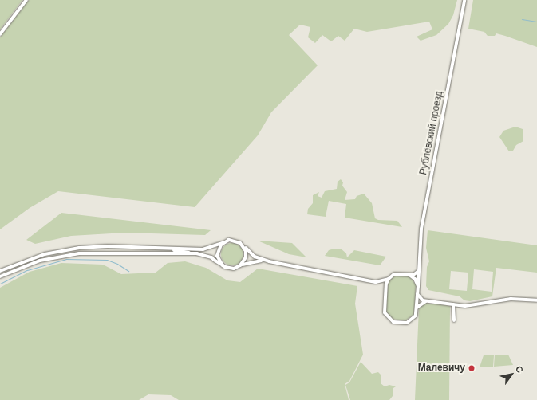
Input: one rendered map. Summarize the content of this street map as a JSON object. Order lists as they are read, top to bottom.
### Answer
{
  "streets": {
    "street": ["Рублёвский проезд"]
  },
  "places": ["Малевичу"],
  "north": "top right"
}
